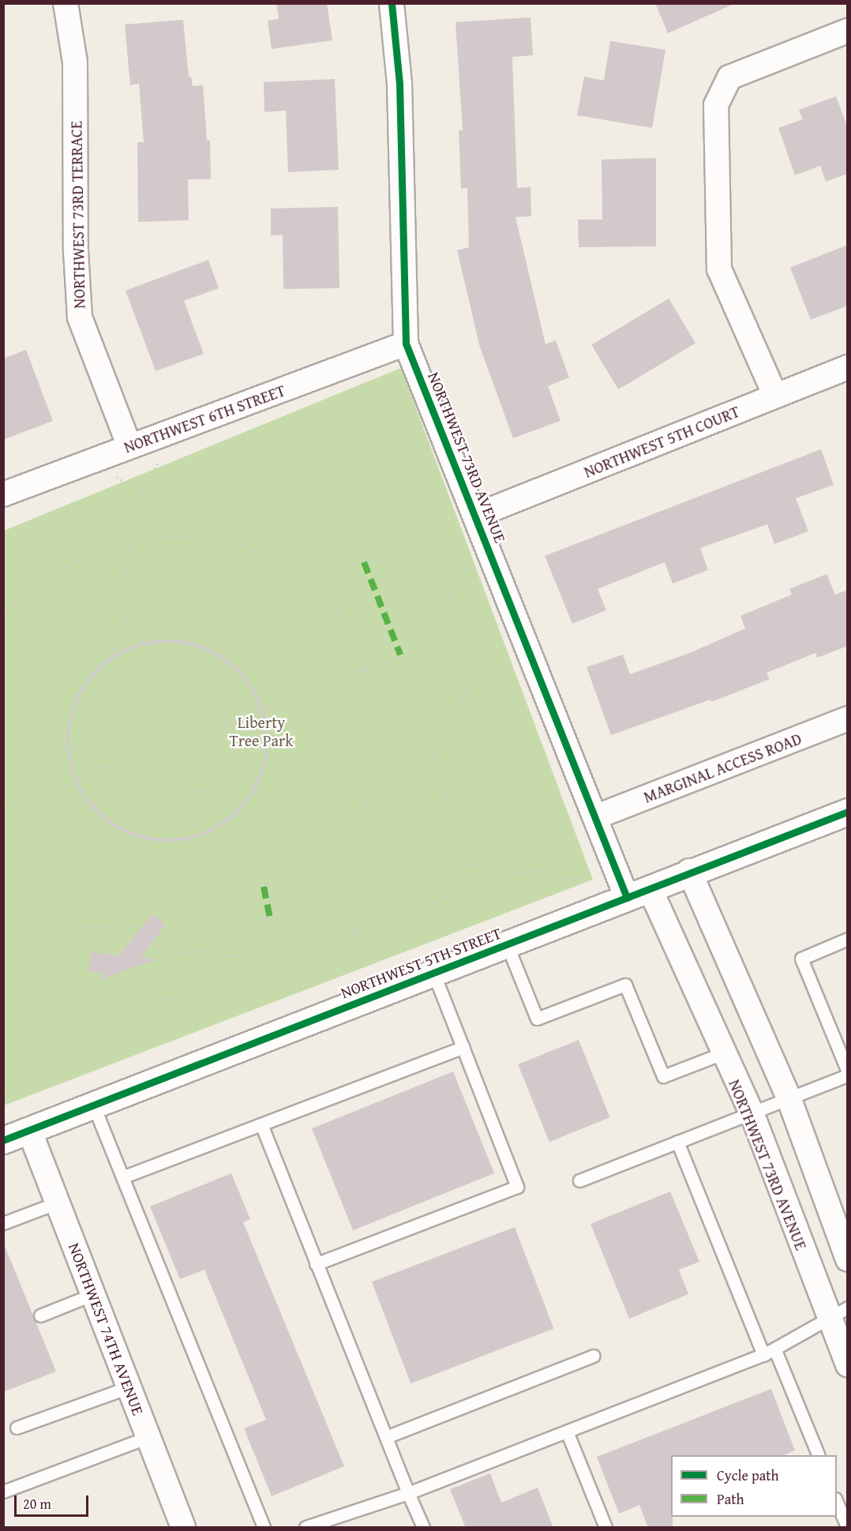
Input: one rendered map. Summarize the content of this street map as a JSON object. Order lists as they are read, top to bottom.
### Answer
{
  "streets": {
    "street": [
      "NORTHWEST 73RD TERRACE",
      "NORTHWEST 6TH STREET",
      "NORTHWEST 5TH COURT",
      "NORTHWEST 73RD AVENUE",
      "MARGINAL ACCESS ROAD",
      "NORTHWEST 5TH STREET",
      "NORTHWEST 74TH AVENUE"
    ]
  },
  "crossings": [
    ["NORTHWEST 73RD TERRACE", "NORTHWEST 6TH STREET"],
    ["NORTHWEST 6TH STREET", "NORTHWEST 73RD AVENUE"],
    ["NORTHWEST 5TH COURT", "NORTHWEST 73RD AVENUE"],
    ["NORTHWEST 73RD AVENUE", "MARGINAL ACCESS ROAD"],
    ["NORTHWEST 73RD AVENUE", "NORTHWEST 5TH STREET"],
    ["NORTHWEST 5TH STREET", "NORTHWEST 74TH AVENUE"]
  ],
  "parks": ["Liberty Tree Park"],
  "legend": ["Cycle path", "Path"],
  "scale_bar": "20 m"
}
